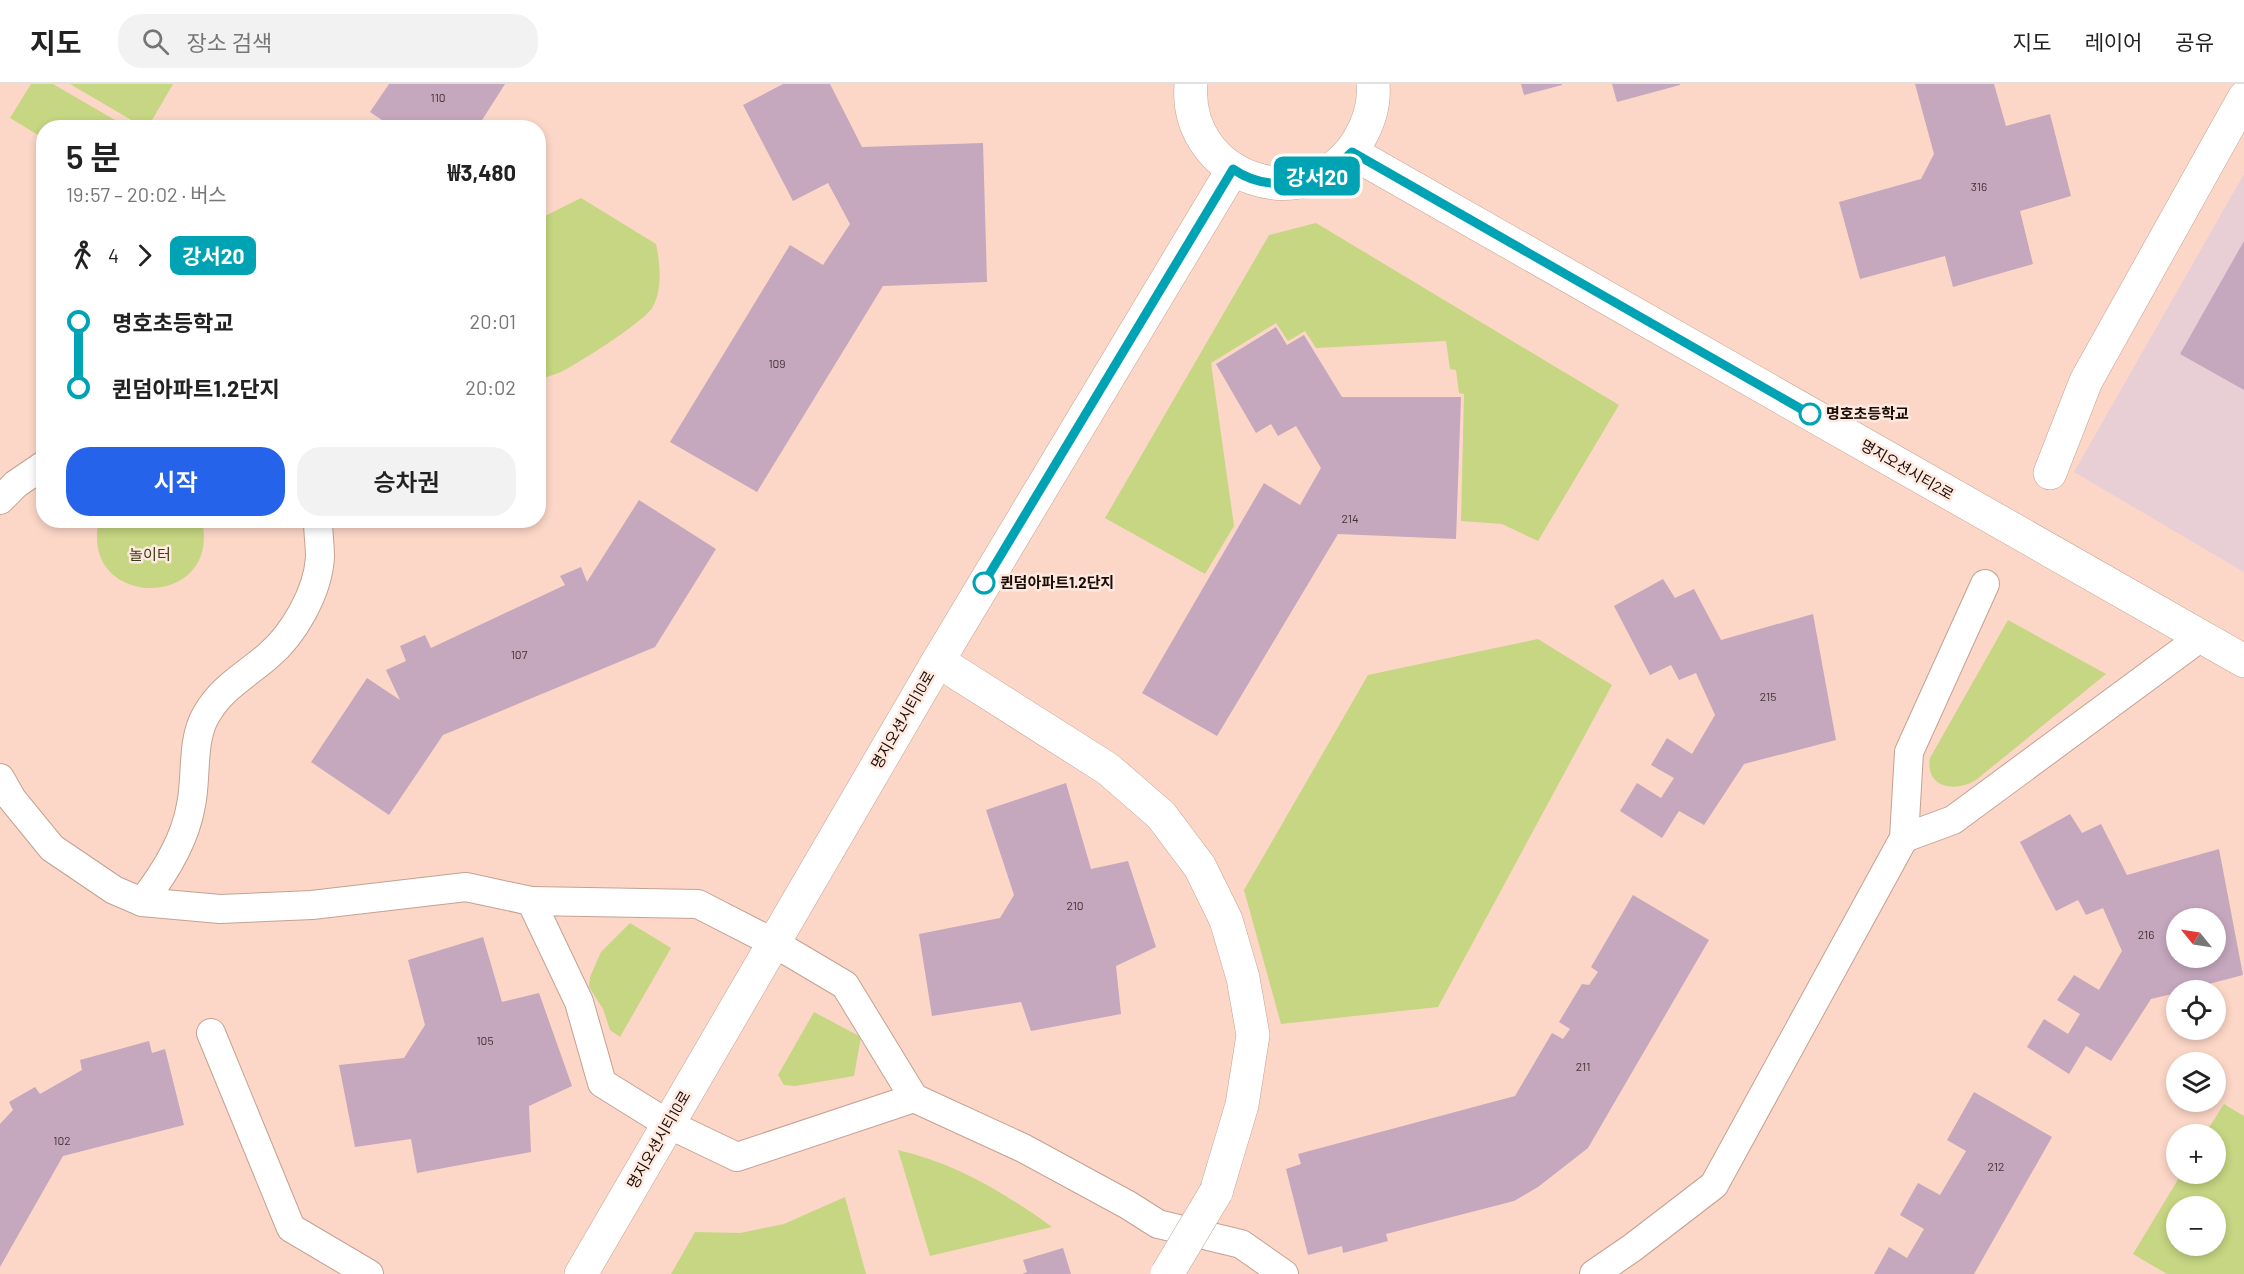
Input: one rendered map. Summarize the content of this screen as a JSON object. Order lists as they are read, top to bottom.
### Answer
{
  "streets": {
    "street": ["명지오션시티2로", "명지오션시티10로"]
  },
  "parks": ["놀이터"],
  "places": ["명호초등학교", "퀸덤아파트1.2단지"],
  "lines": ["bus line 강서20"],
  "house_numbers": [
    "110",
    "316",
    "109",
    "214",
    "107",
    "215",
    "210",
    "216",
    "105",
    "211",
    "102",
    "212"
  ],
  "north": "top left",
  "page": {
    "header": "지도",
    "search": "장소 검색",
    "nav": ["지도", "레이어", "공유"],
    "on_map": "강서20",
    "heading": ["5 분", "19:57 – 20:02 · 버스", "₩3,480"],
    "legs": ["4", "강서20"],
    "list": [
      {
        "name": "명호초등학교",
        "value": "20:01"
      },
      {
        "name": "퀸덤아파트1.2단지",
        "value": "20:02"
      }
    ],
    "buttons": ["시작", "승차권"],
    "map_buttons": ["+", "−"]
  }
}
